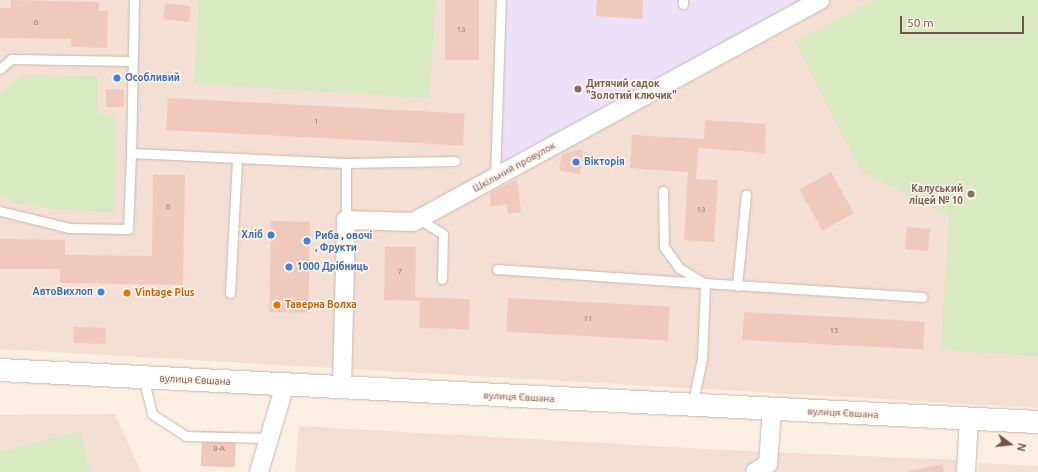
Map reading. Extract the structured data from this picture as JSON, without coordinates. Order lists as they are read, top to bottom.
{
  "streets": {
    "main road": ["вулиця Євшана"],
    "street": ["Шкільний провулок"]
  },
  "places": [
    "Особливий",
    "Дитячий садок \"Золотий ключик\"",
    "Вікторія",
    "Калуський ліцей № 10",
    "Хліб",
    "Риба , овочі , Фрукти",
    "1000 Дрібниць",
    "АвтоВихлоп",
    "Vintage Plus",
    "Таверна Волха"
  ],
  "house_numbers": [
    "6",
    "13",
    "1",
    "6",
    "13",
    "7",
    "11",
    "15",
    "8-А"
  ],
  "scale_bar": "50 m",
  "north": "right"
}
